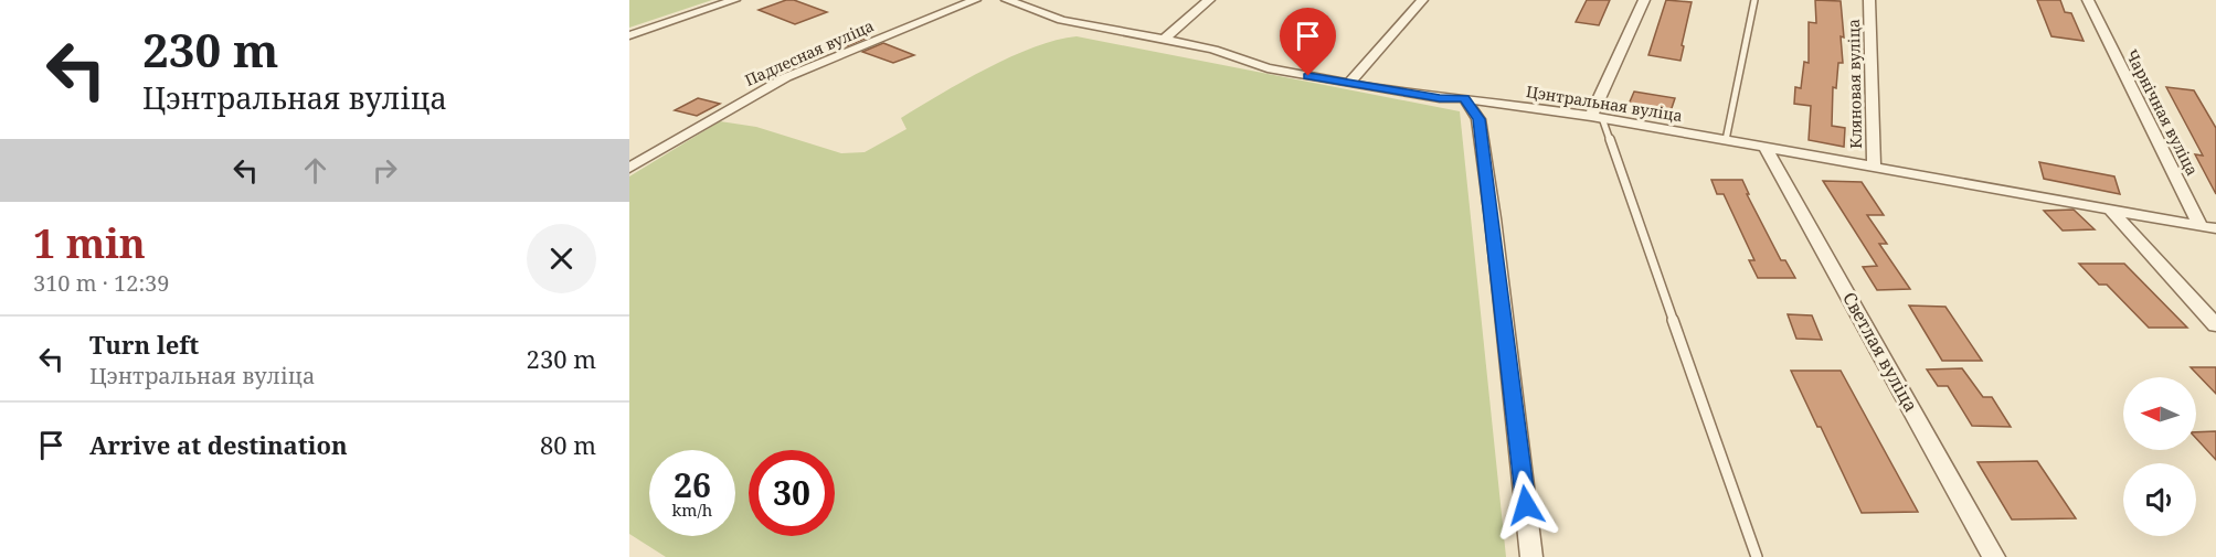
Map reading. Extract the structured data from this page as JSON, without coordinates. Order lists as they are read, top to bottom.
{
  "streets": {
    "street": [
      "Падлесная вуліца",
      "Кляновая вуліца",
      "Цэнтральная вуліца",
      "Чарнічная вуліца",
      "Светлая вуліца"
    ]
  },
  "crossings": [
    ["Кляновая вуліца", "Цэнтральная вуліца"],
    ["Цэнтральная вуліца", "Чарнічная вуліца"],
    ["Цэнтральная вуліца", "Светлая вуліца"]
  ],
  "north": "left",
  "page": {
    "turn": ["230 m", "Цэнтральная вуліца"],
    "heading": ["1 min", "310 m · 12:39"],
    "list": [
      {
        "name": "Turn left",
        "note": "Цэнтральная вуліца",
        "value": "230 m"
      },
      {
        "name": "Arrive at destination",
        "value": "80 m"
      }
    ],
    "speed": "26 km/h",
    "limit": "30"
  }
}
